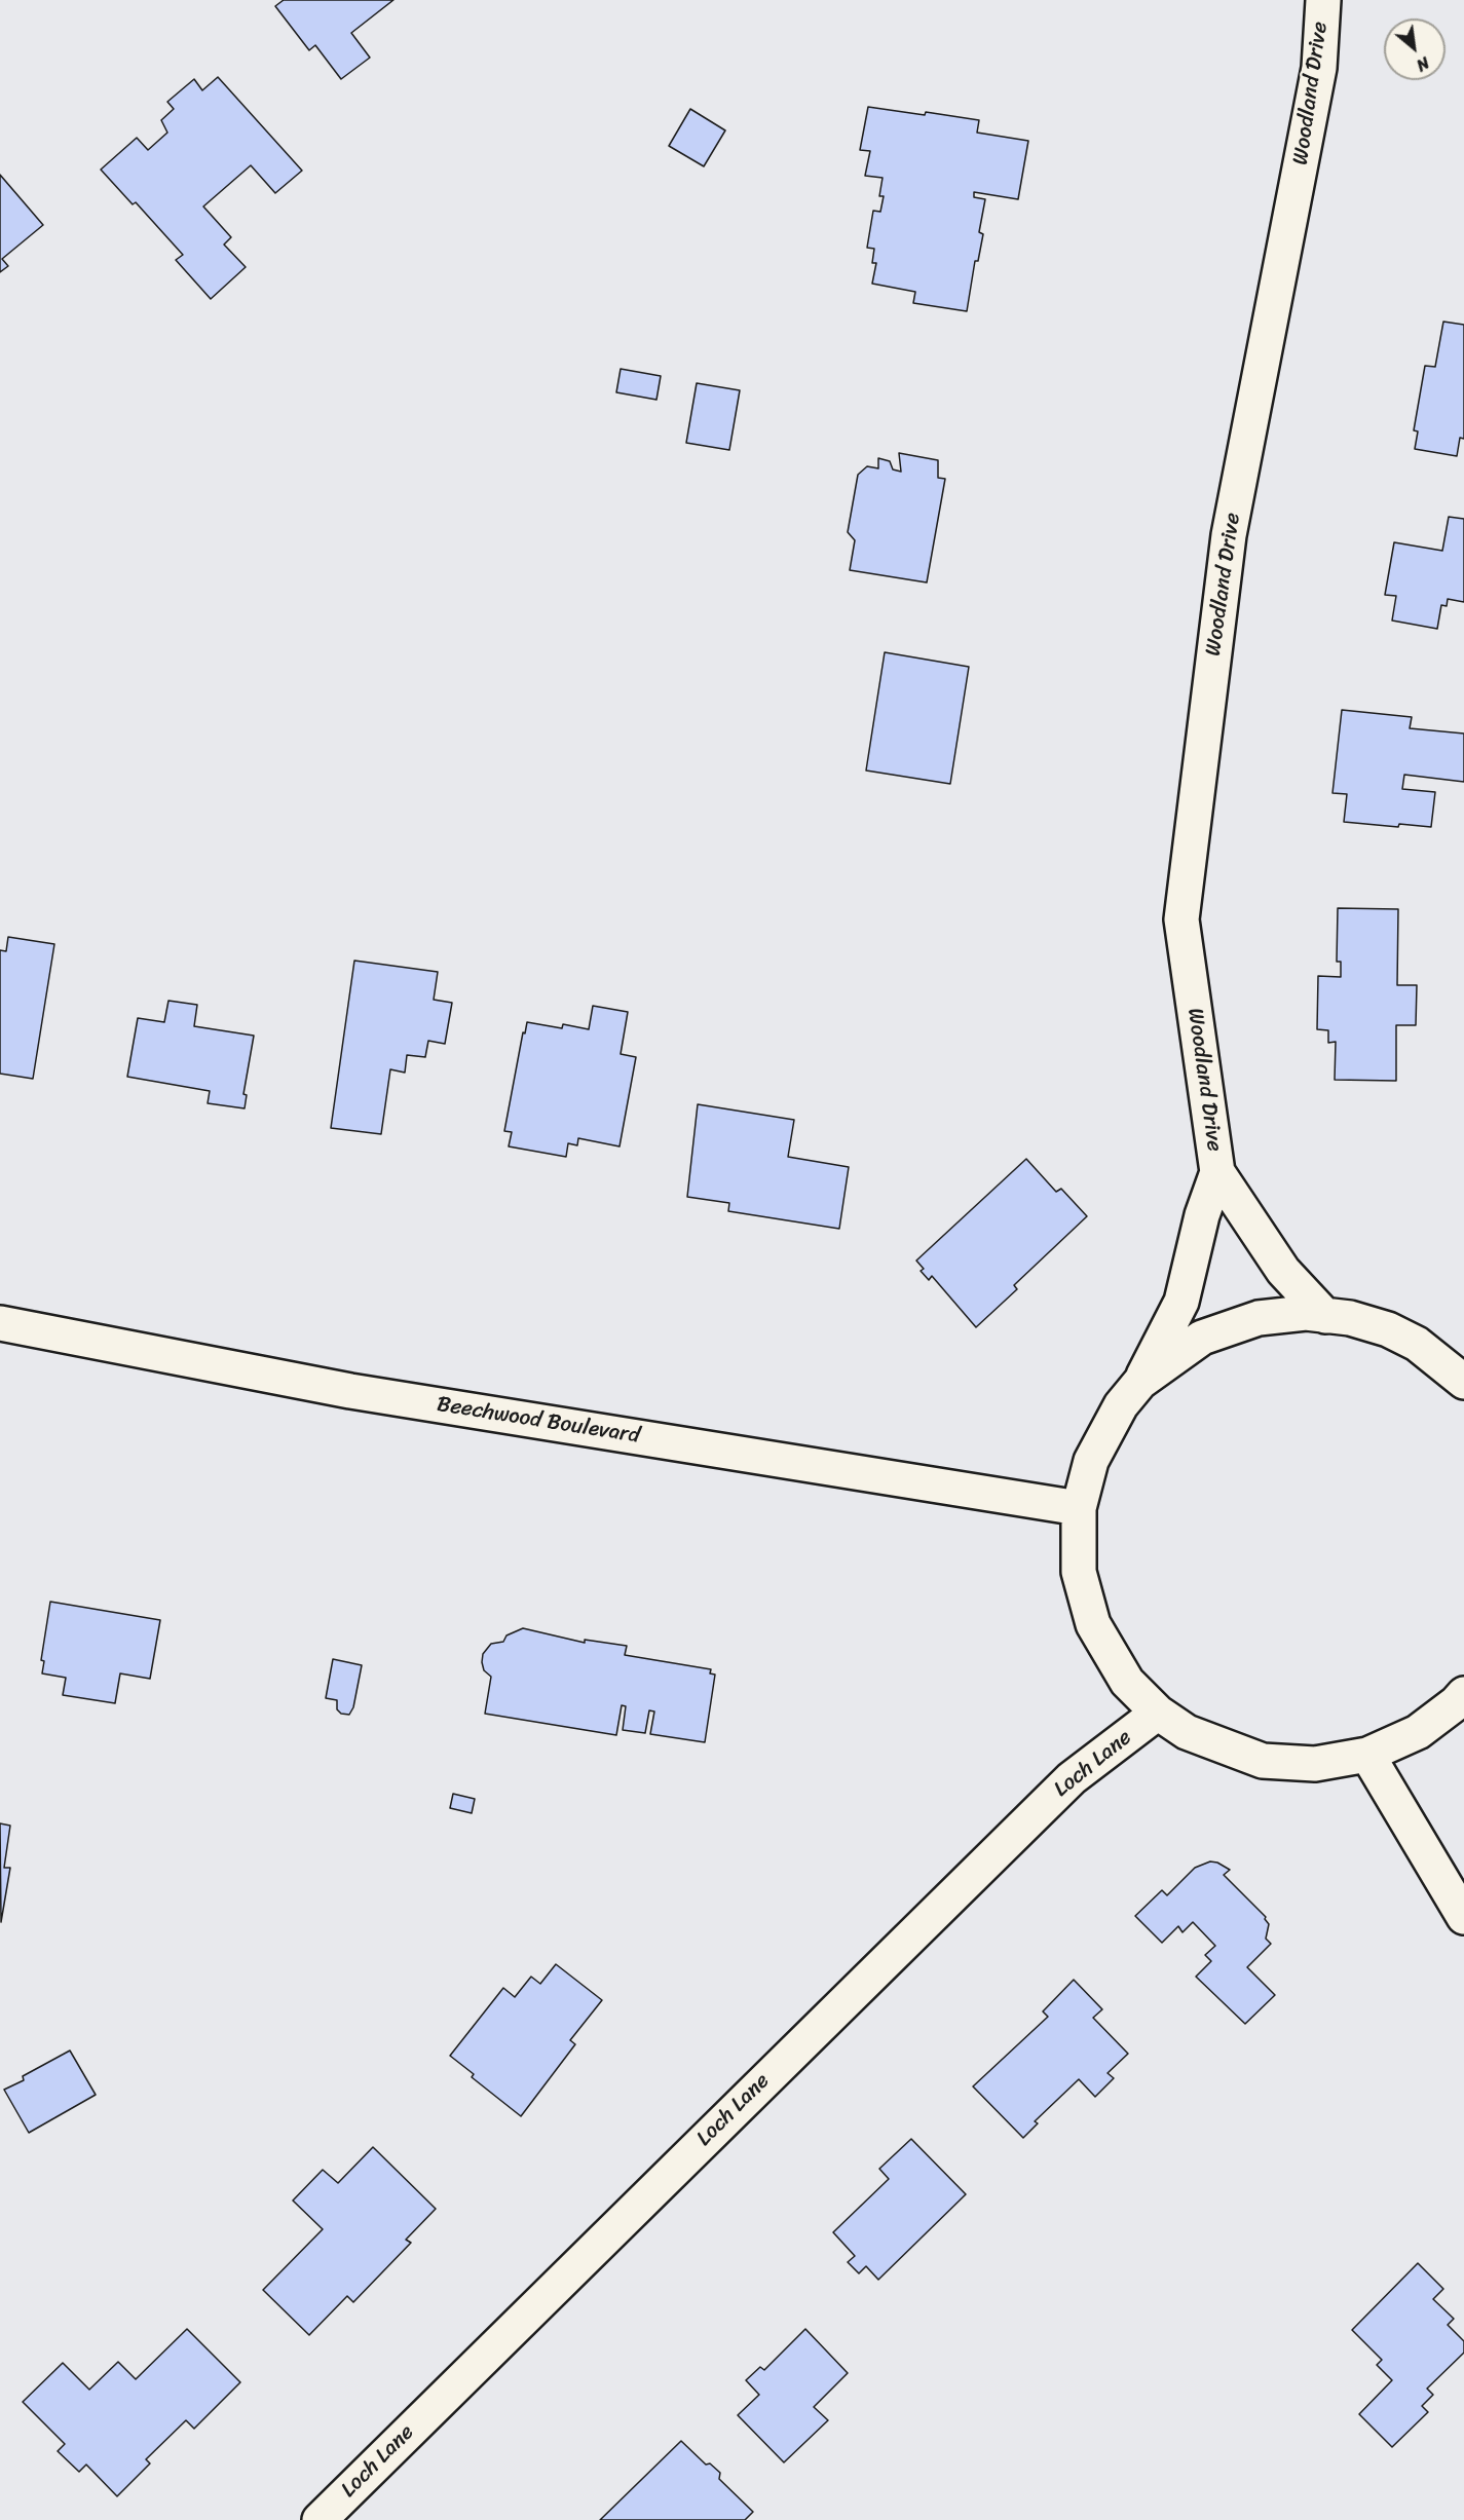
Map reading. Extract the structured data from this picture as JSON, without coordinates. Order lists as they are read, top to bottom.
{
  "streets": {
    "street": ["Woodland Drive", "Beechwood Boulevard", "Loch Lane"]
  },
  "north": "bottom right"
}
